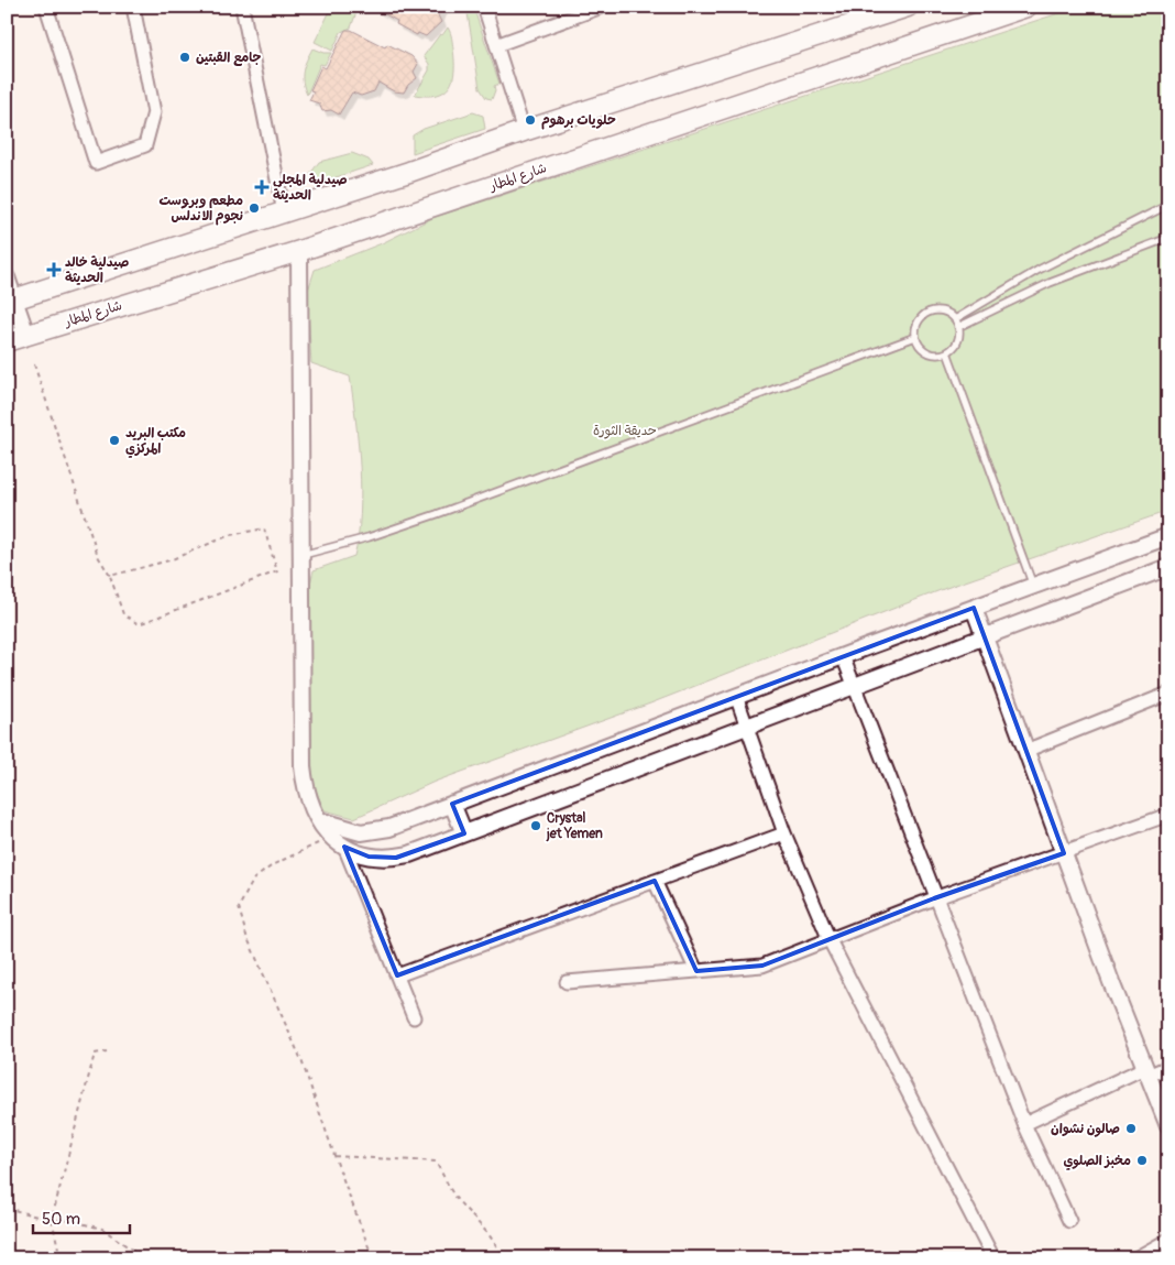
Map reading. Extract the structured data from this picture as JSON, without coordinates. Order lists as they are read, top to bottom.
{
  "streets": {
    "main road": ["شارع المطار"]
  },
  "parks": ["حديقة الثورة"],
  "places": {
    "other": [
      "جامع القبتين",
      "حلويات برهوم",
      "مطعم وبروست نجوم الاندلس",
      "مكتب البريد المركزي",
      "Crystal jet Yemen",
      "صالون نشوان",
      "مخبز الصلوي"
    ],
    "health": ["صيدلية المجلي الحديثة", "صيدلية خالد الحديثة"]
  },
  "scale_bar": "50 m"
}
